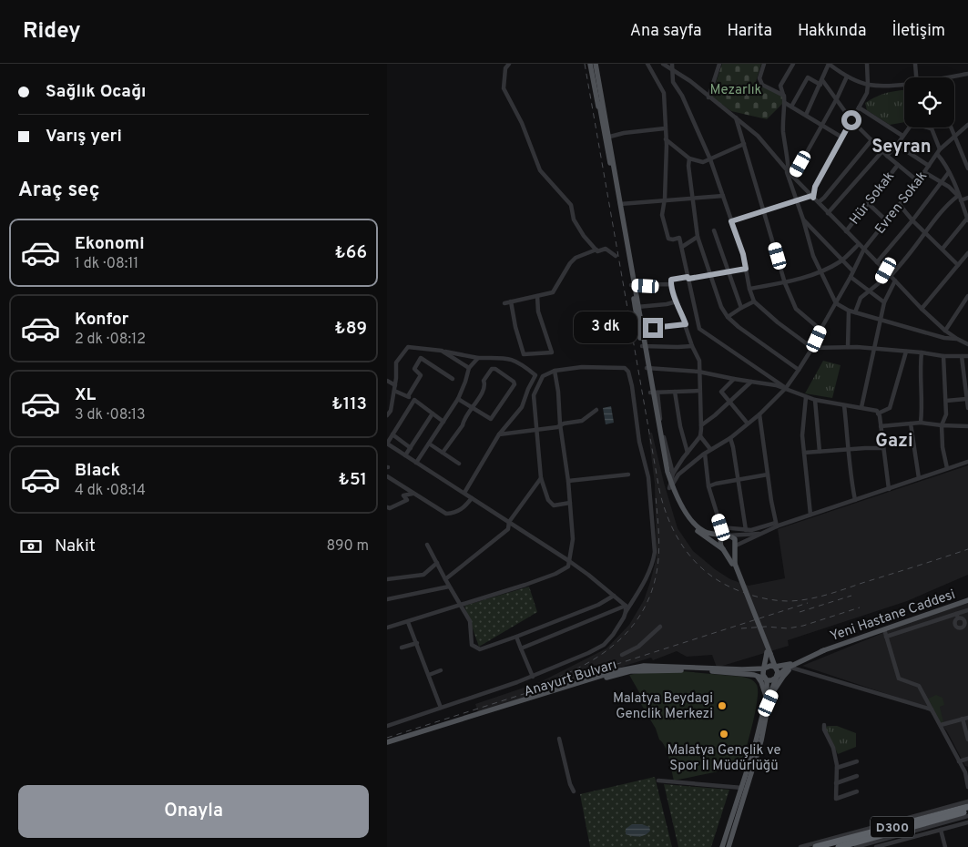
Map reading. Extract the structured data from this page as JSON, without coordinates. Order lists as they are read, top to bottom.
{
  "streets": {
    "highway": ["D300"],
    "main road": ["Yeni Hastane Caddesi", "Anayurt Bulvarı"],
    "street": ["Hür Sokak", "Evren Sokak"]
  },
  "crossings": [
    ["Yeni Hastane Caddesi", "Anayurt Bulvarı"]
  ],
  "districts": ["Seyran", "Gazi"],
  "parks": ["Mezarlık"],
  "places": ["Malatya Beydagi Genclik Merkezi", "Malatya Gençlik ve Spor İl Müdürlüğü"],
  "page": {
    "header": "Ridey",
    "nav": [
      "Ana sayfa",
      "Harita",
      "Hakkında",
      "İletişim"
    ],
    "banner": ["Sağlık Ocağı", "Varış yeri"],
    "heading": "Araç seç",
    "list": [
      {
        "name": "Ekonomi",
        "note": "1 dk · 08:11",
        "value": "₺66"
      },
      {
        "name": "Konfor",
        "note": "2 dk · 08:12",
        "value": "₺89"
      },
      {
        "name": "XL",
        "note": "3 dk · 08:13",
        "value": "₺113"
      },
      {
        "name": "Black",
        "note": "4 dk · 08:14",
        "value": "₺51"
      }
    ],
    "bubble": "3 dk",
    "pay": ["Nakit", "890 m"],
    "buttons": "Onayla"
  }
}
